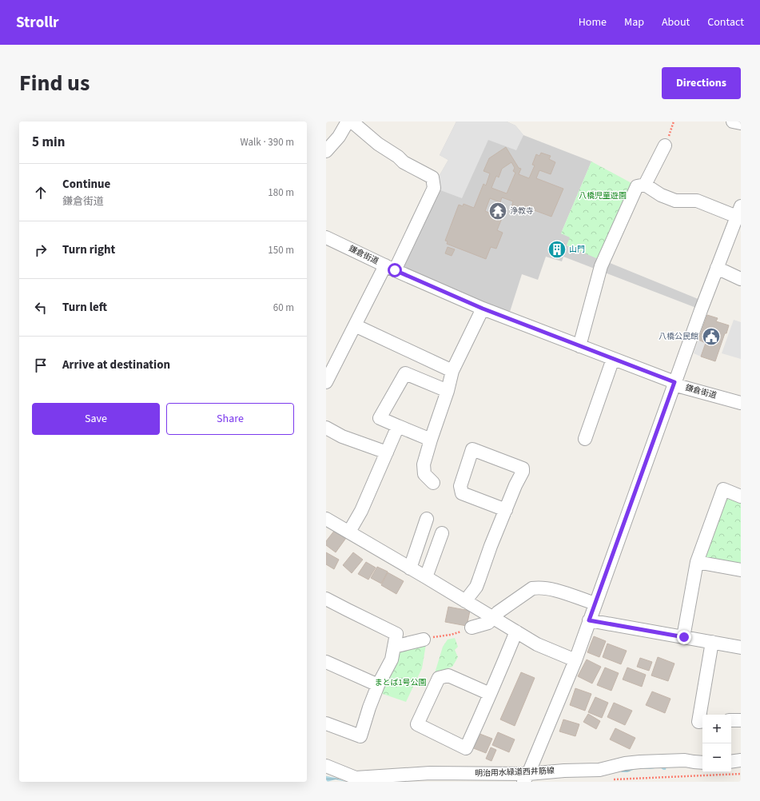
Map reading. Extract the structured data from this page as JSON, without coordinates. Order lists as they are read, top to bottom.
{
  "streets": {
    "street": ["鎌倉街道", "明治用水緑道西井筋線"]
  },
  "parks": ["八橋児童遊園", "まとば1号公園"],
  "places": {
    "temple": ["浄教寺"],
    "building": ["山門"],
    "public building": ["八橋公民館"]
  },
  "page": {
    "header": "Strollr",
    "nav": [
      "Home",
      "Map",
      "About",
      "Contact"
    ],
    "title": "Find us",
    "buttons": [
      "Directions",
      ["Save", "Share"]
    ],
    "heading": ["5 min", "Walk · 390 m"],
    "list": [
      ["Continue", "鎌倉街道", "180 m"],
      ["Turn right", "150 m"],
      ["Turn left", "60 m"],
      "Arrive at destination"
    ],
    "map_buttons": ["+", "−"]
  }
}
